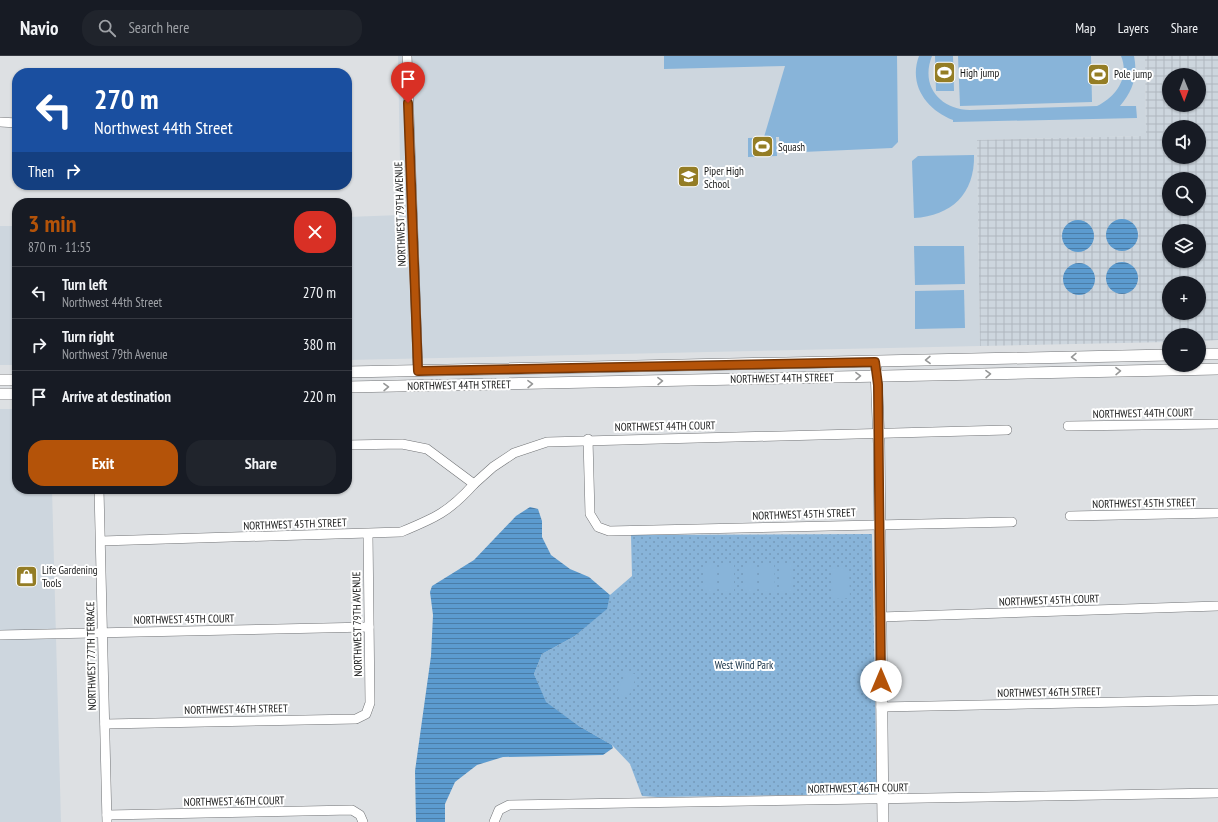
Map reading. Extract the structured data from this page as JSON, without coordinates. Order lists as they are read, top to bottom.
{
  "streets": {
    "street": [
      "NORTHWEST 79TH AVENUE",
      "NORTHWEST 44TH STREET",
      "NORTHWEST 44TH COURT",
      "NORTHWEST 45TH STREET",
      "NORTHWEST 45TH COURT",
      "NORTHWEST 77TH TERRACE",
      "NORTHWEST 46TH STREET",
      "NORTHWEST 46TH COURT"
    ]
  },
  "crossings": [
    ["NORTHWEST 79TH AVENUE", "NORTHWEST 44TH STREET"],
    ["NORTHWEST 79TH AVENUE", "NORTHWEST 45TH STREET"],
    ["NORTHWEST 79TH AVENUE", "NORTHWEST 45TH COURT"],
    ["NORTHWEST 79TH AVENUE", "NORTHWEST 46TH STREET"],
    ["NORTHWEST 44TH COURT", "NORTHWEST 45TH STREET"],
    ["NORTHWEST 45TH STREET", "NORTHWEST 77TH TERRACE"],
    ["NORTHWEST 45TH COURT", "NORTHWEST 77TH TERRACE"],
    ["NORTHWEST 77TH TERRACE", "NORTHWEST 46TH STREET"],
    ["NORTHWEST 77TH TERRACE", "NORTHWEST 46TH COURT"]
  ],
  "parks": ["West Wind Park"],
  "places": {
    "sports": ["High jump", "Pole jump", "Squash"],
    "school or university": ["Piper High School"],
    "shop": ["Life Gardening Tools"]
  },
  "north": "bottom",
  "page": {
    "header": "Navio",
    "search": "Search here",
    "nav": ["Map", "Layers", "Share"],
    "map_buttons": ["+", "−"],
    "turn": ["270 m", "Northwest 44th Street"],
    "then": "Then",
    "heading": ["3 min", "870 m · 11:55"],
    "list": [
      {
        "name": "Turn left",
        "note": "Northwest 44th Street",
        "value": "270 m"
      },
      {
        "name": "Turn right",
        "note": "Northwest 79th Avenue",
        "value": "380 m"
      },
      {
        "name": "Arrive at destination",
        "value": "220 m"
      }
    ],
    "buttons": ["Exit", "Share"]
  }
}
